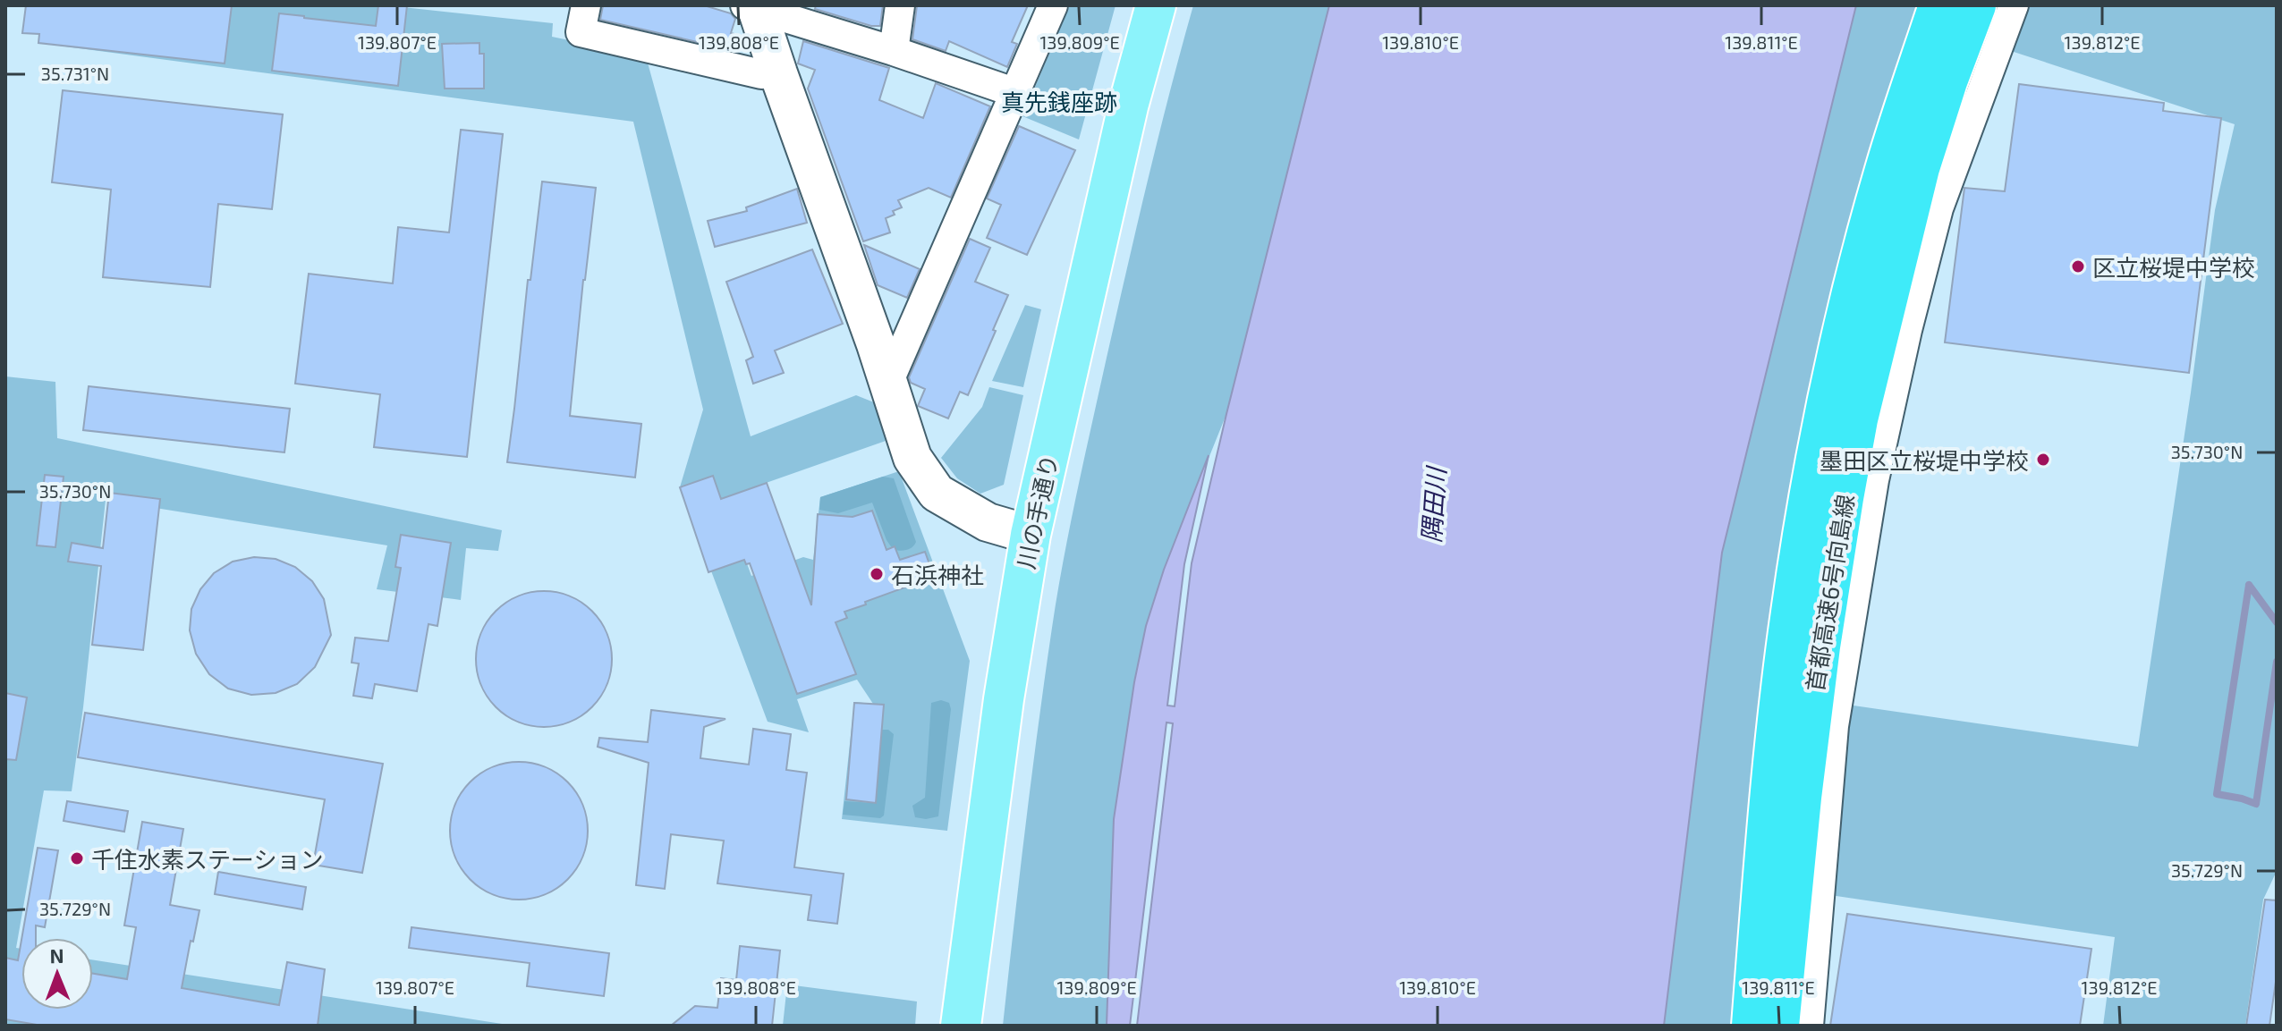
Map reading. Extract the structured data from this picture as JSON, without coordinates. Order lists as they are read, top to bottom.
{
  "streets": {
    "highway": ["首都高速6号向島線"],
    "main road": ["川の手通り"]
  },
  "water": ["隅田川"],
  "parks": ["真先銭座跡"],
  "places": [
    "区立桜堤中学校",
    "墨田区立桜堤中学校",
    "石浜神社",
    "千住水素ステーション"
  ],
  "north": "top",
  "coordinates": [
    "139.807°E",
    "139.808°E",
    "139.809°E",
    "139.810°E",
    "139.811°E",
    "139.812°E",
    "35.731°N",
    "35.730°N",
    "35.729°N"
  ]
}
